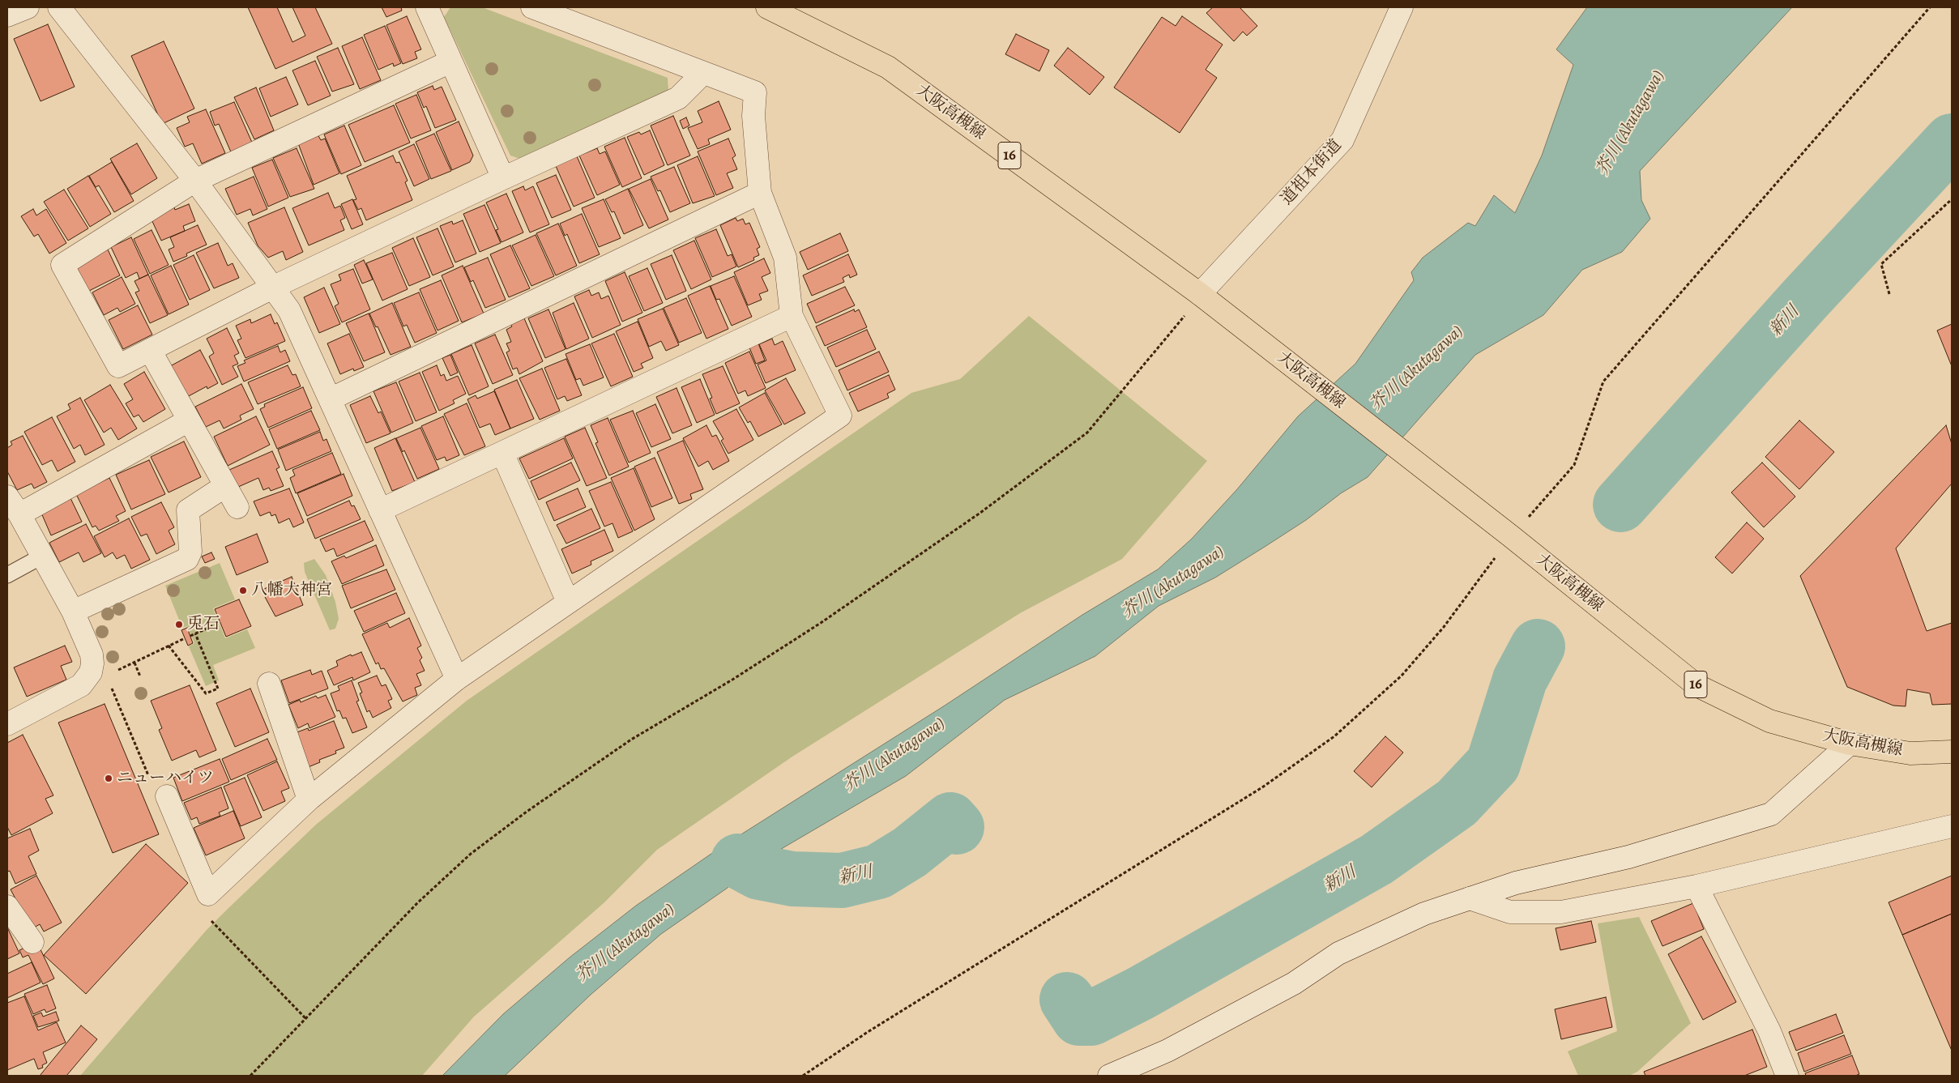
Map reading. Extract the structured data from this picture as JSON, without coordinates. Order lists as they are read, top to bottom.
{
  "streets": {
    "main road": ["大阪高槻線", "16"],
    "street": ["道祖本街道"]
  },
  "crossings": [
    ["大阪高槻線", "道祖本街道"]
  ],
  "water": ["芥川 (Akutagawa)", "新川"],
  "places": ["八幡大神宮", "兎石", "ニューハイツ"]
}
